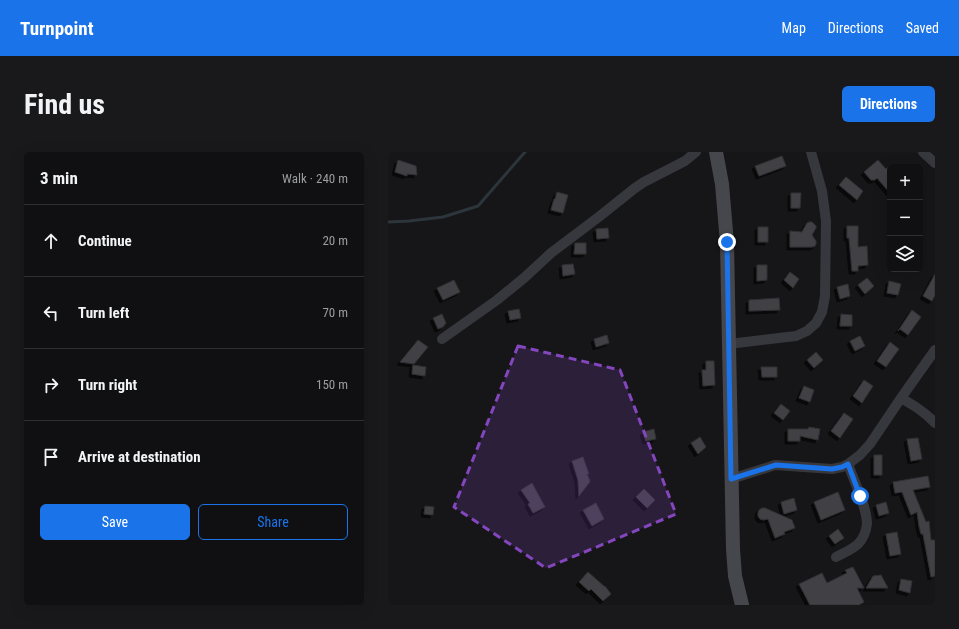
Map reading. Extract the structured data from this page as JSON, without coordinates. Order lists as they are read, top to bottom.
{
  "page": {
    "header": "Turnpoint",
    "nav": ["Map", "Directions", "Saved"],
    "buttons": [
      "Directions",
      ["Save", "Share"]
    ],
    "title": "Find us",
    "heading": ["3 min", "Walk · 240 m"],
    "map_buttons": ["+", "−"],
    "list": [
      ["Continue", "20 m"],
      ["Turn left", "70 m"],
      ["Turn right", "150 m"],
      "Arrive at destination"
    ]
  }
}
